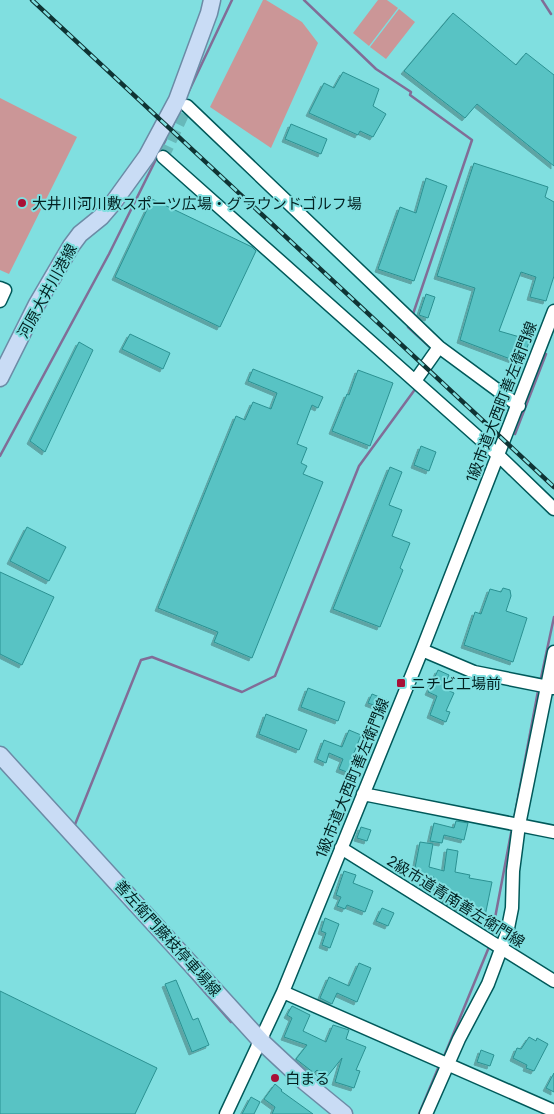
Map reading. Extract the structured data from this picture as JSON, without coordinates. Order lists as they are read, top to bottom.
{
  "streets": {
    "main road": ["河原大井川港線", "善左衛門藤枝停車場線"],
    "street": ["1級市道大西町善左衛門線", "2級市道青南善左衛門線"]
  },
  "crossings": [
    ["1級市道大西町善左衛門線", "2級市道青南善左衛門線"],
    ["1級市道大西町善左衛門線", "善左衛門藤枝停車場線"]
  ],
  "places": {
    "other": ["大井川河川敷スポーツ広場・グラウンドゴルフ場", "白まる"],
    "transit": ["ニチビ工場前"]
  }
}
